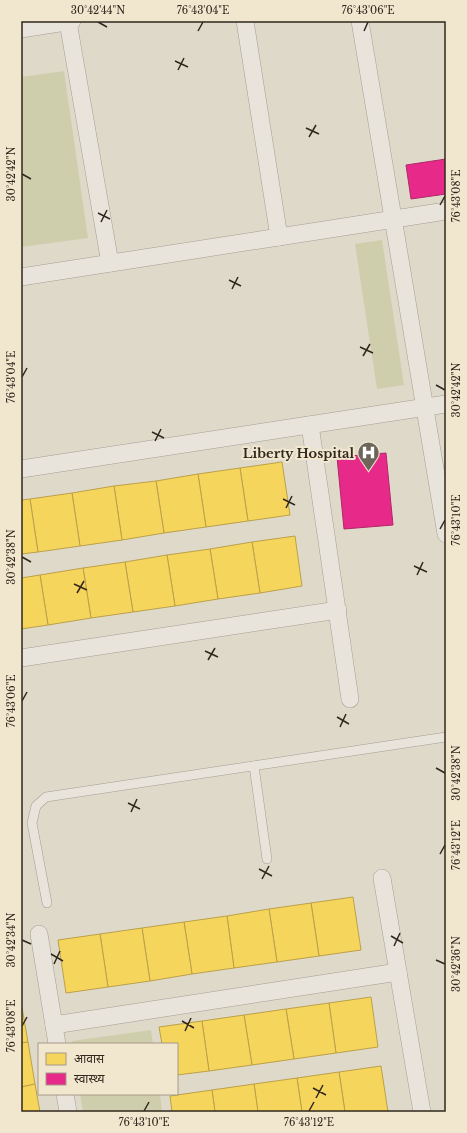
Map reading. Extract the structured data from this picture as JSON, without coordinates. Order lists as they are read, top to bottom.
{
  "places": {
    "hospital": ["Liberty Hospital"]
  },
  "legend": ["आवास", "स्वास्थ्य"],
  "coordinates": [
    "30°42'44\"N",
    "76°43'04\"E",
    "76°43'06\"E",
    "30°42'42\"N",
    "76°43'08\"E",
    "76°43'10\"E",
    "30°42'38\"N",
    "76°43'12\"E",
    "30°42'34\"N",
    "30°42'36\"N"
  ]
}
